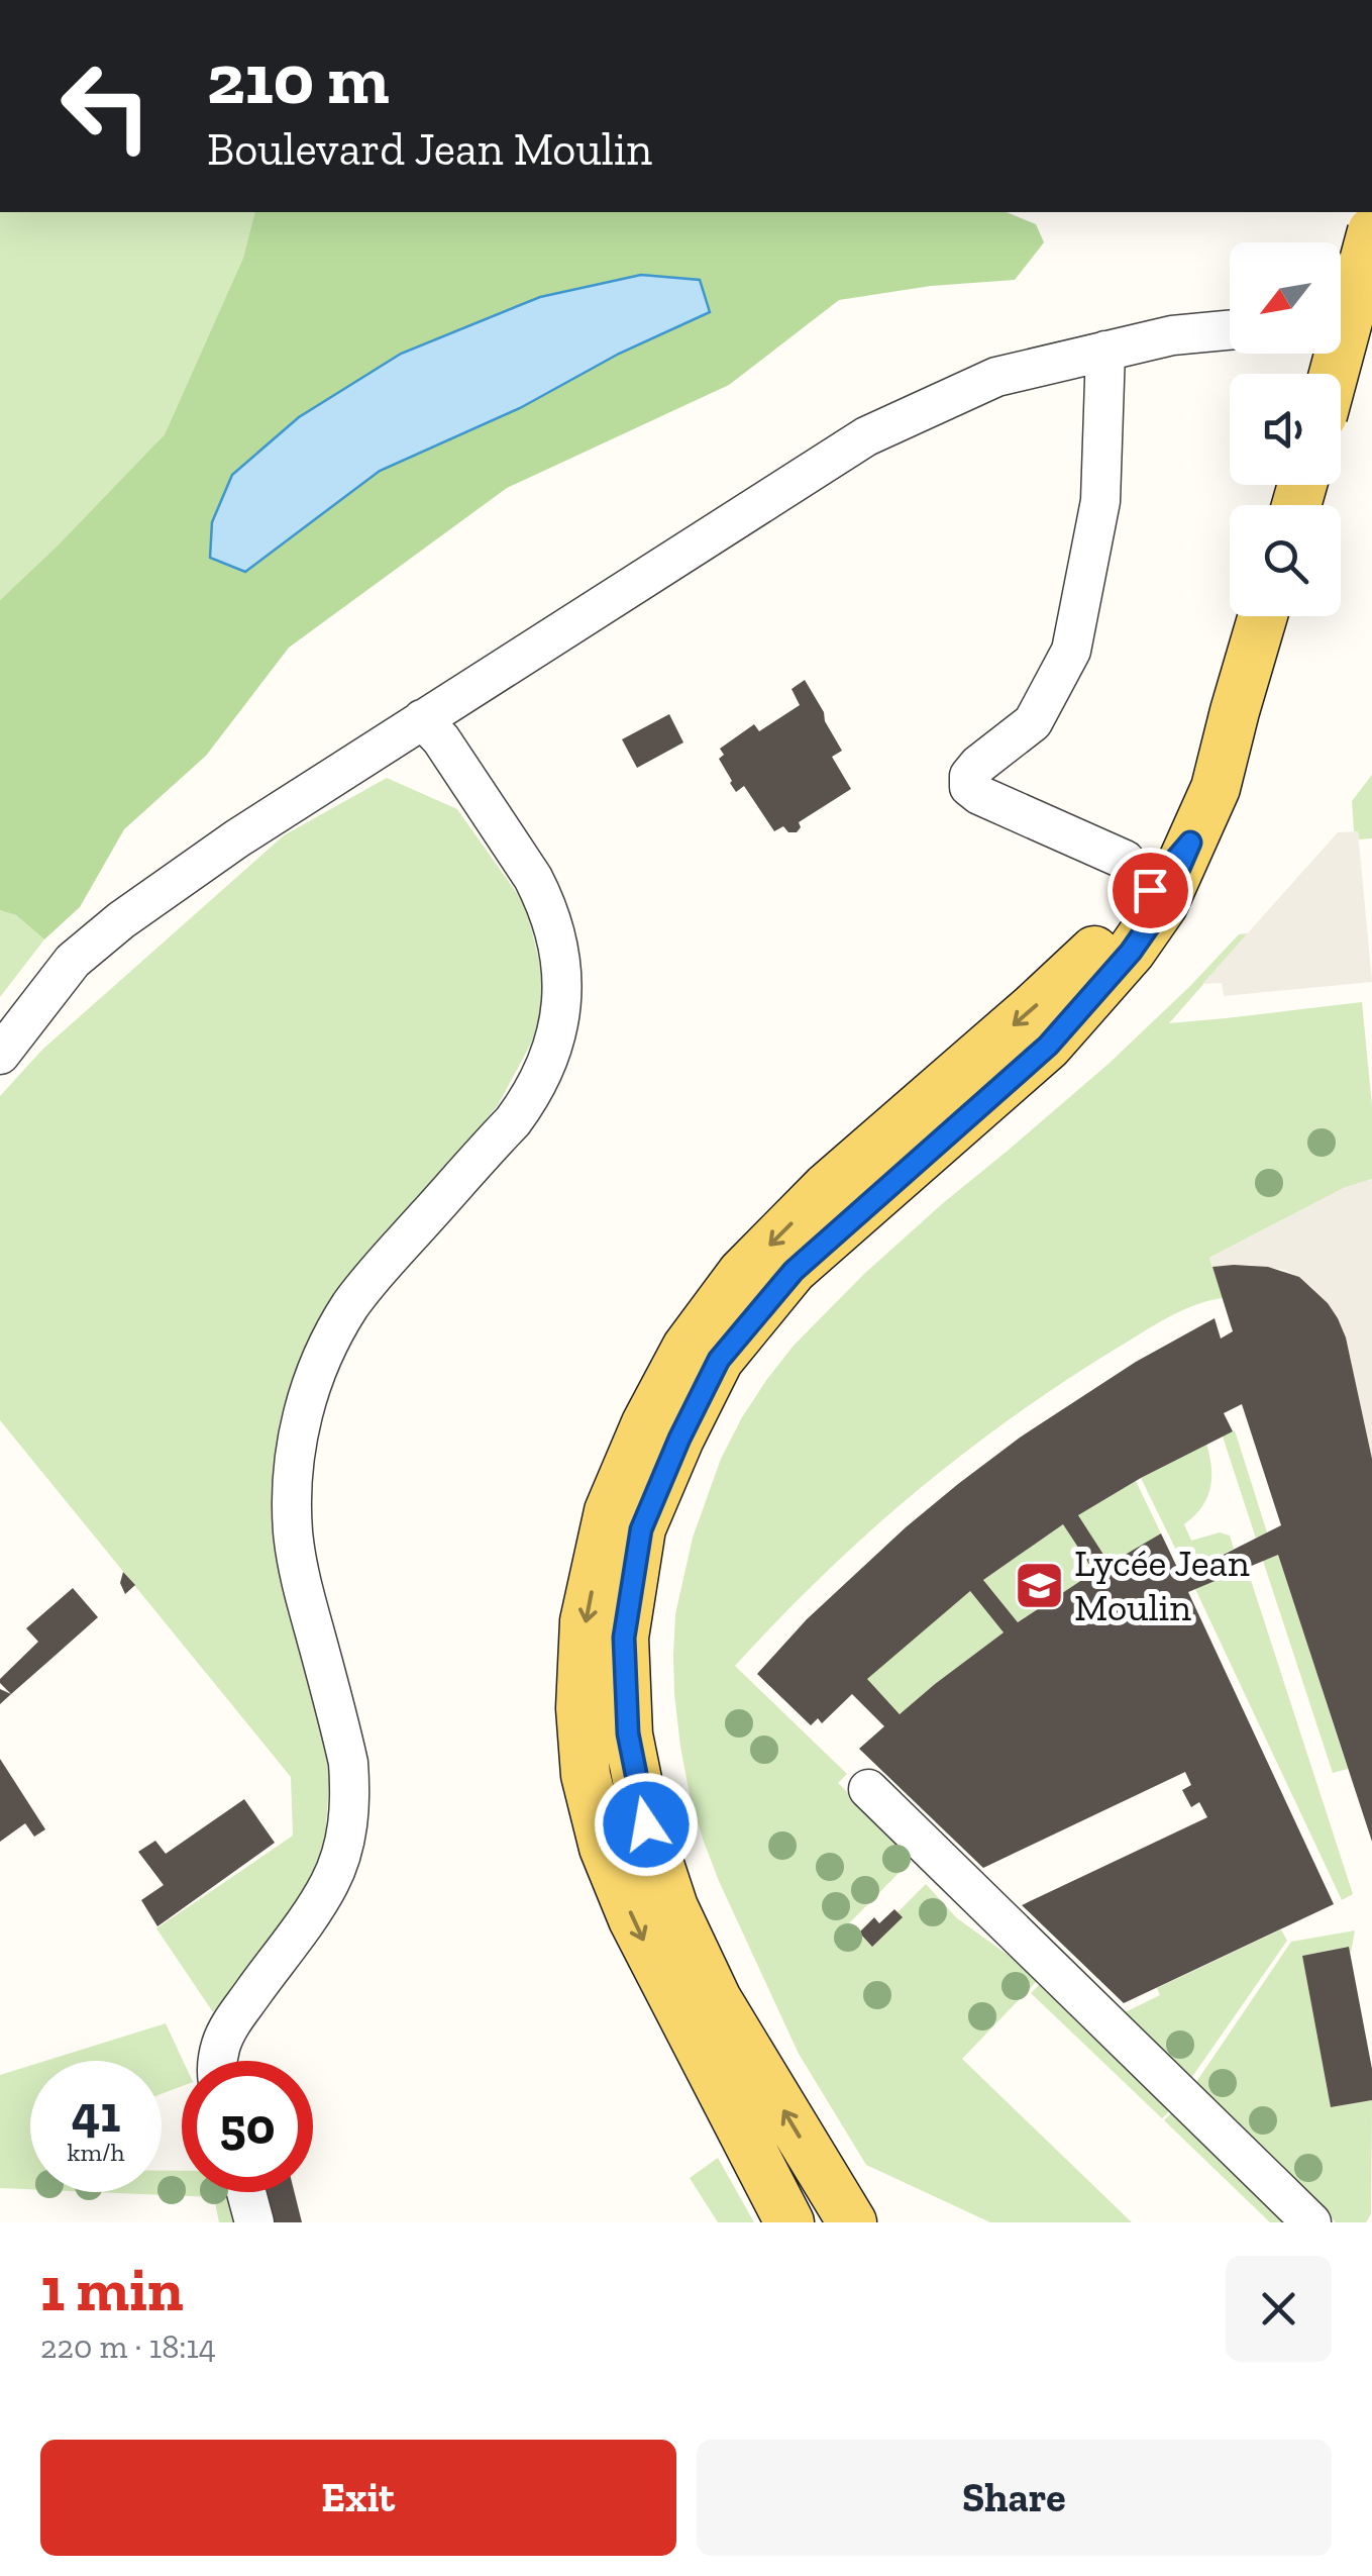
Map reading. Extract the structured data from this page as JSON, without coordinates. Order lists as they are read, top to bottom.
{
  "places": {
    "school or university": ["Lycée Jean Moulin"]
  },
  "north": "bottom left",
  "page": {
    "turn": ["210 m", "Boulevard Jean Moulin"],
    "speed": "41 km/h",
    "limit": "50",
    "heading": ["1 min", "220 m · 18:14"],
    "buttons": ["Exit", "Share"]
  }
}
